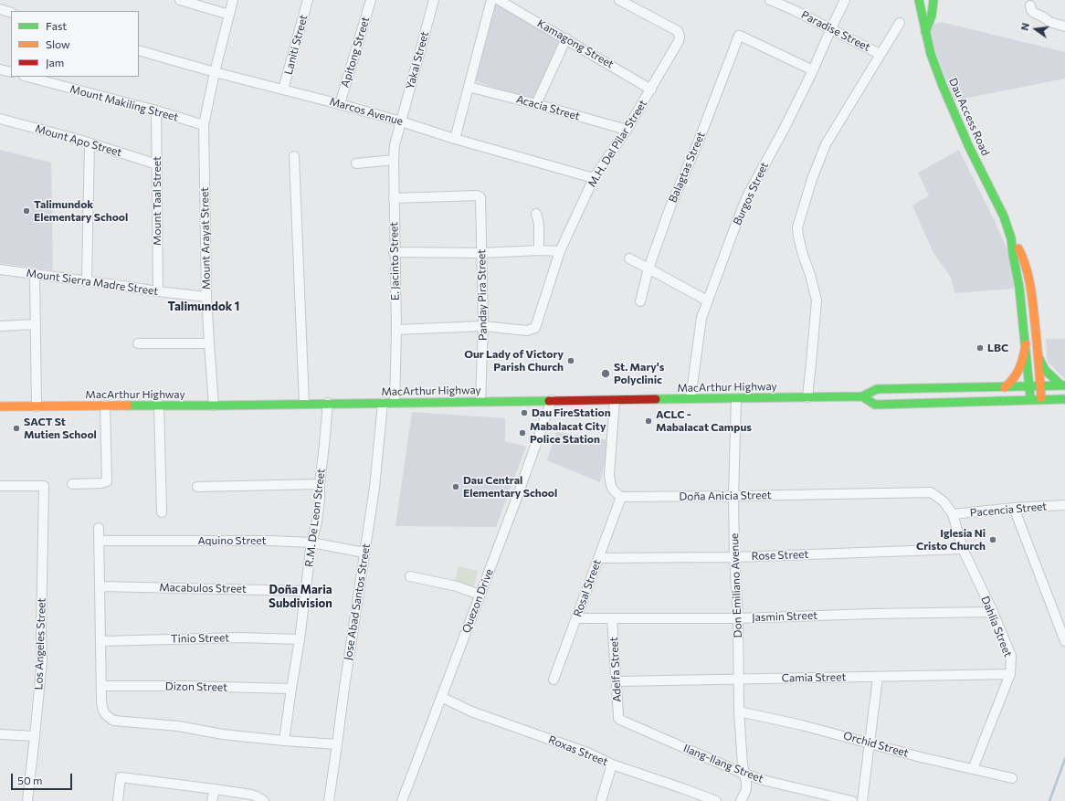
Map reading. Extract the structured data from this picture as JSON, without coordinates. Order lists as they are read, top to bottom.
{
  "streets": {
    "main road": ["Dau Access Road", "MacArthur Highway"],
    "street": [
      "Paradise Street",
      "Kamagong Street",
      "Laniti Street",
      "Apitong Street",
      "Yakal Street",
      "Mount Makiling Street",
      "Acacia Street",
      "Marcos Avenue",
      "Mount Apo Street",
      "M.H. Del Pilar Street",
      "Balagtas Street",
      "Burgos Street",
      "Mount Taal Street",
      "Mount Arayat Street",
      "E. Jacinto Street",
      "Mount Sierra Madre Street",
      "Panday Pira Street",
      "Doña Anicia Street",
      "Pacencia Street",
      "R.M. De Leon Street",
      "Aquino Street",
      "Rose Street",
      "Don Emiliano Avenue",
      "Macabulos Street",
      "Rosal Street",
      "Quezon Drive",
      "Jose Abad Santos Street",
      "Jasmin Street",
      "Dahlia Street",
      "Tinio Street",
      "Los Angeles Street",
      "Adelfa Street",
      "Camia Street",
      "Dizon Street",
      "Orchid Street",
      "Roxas Street",
      "Ilang-Ilang Street"
    ]
  },
  "crossings": [
    ["Paradise Street", "Burgos Street"],
    ["Kamagong Street", "M.H. Del Pilar Street"],
    ["Laniti Street", "Marcos Avenue"],
    ["Apitong Street", "Marcos Avenue"],
    ["Yakal Street", "Marcos Avenue"],
    ["Yakal Street", "E. Jacinto Street"],
    ["Mount Makiling Street", "Mount Taal Street"],
    ["Mount Makiling Street", "Mount Arayat Street"],
    ["Acacia Street", "M.H. Del Pilar Street"],
    ["Marcos Avenue", "M.H. Del Pilar Street"],
    ["Marcos Avenue", "Mount Arayat Street"],
    ["Marcos Avenue", "E. Jacinto Street"],
    ["Dau Access Road", "MacArthur Highway"],
    ["Mount Apo Street", "Mount Taal Street"],
    ["M.H. Del Pilar Street", "Panday Pira Street"],
    ["Balagtas Street", "Burgos Street"],
    ["Burgos Street", "MacArthur Highway"],
    ["Mount Taal Street", "Mount Sierra Madre Street"],
    ["Mount Arayat Street", "Mount Sierra Madre Street"],
    ["Mount Arayat Street", "MacArthur Highway"],
    ["E. Jacinto Street", "Panday Pira Street"],
    ["E. Jacinto Street", "MacArthur Highway"],
    ["Panday Pira Street", "MacArthur Highway"],
    ["MacArthur Highway", "R.M. De Leon Street"],
    ["MacArthur Highway", "Don Emiliano Avenue"],
    ["MacArthur Highway", "Quezon Drive"],
    ["MacArthur Highway", "Jose Abad Santos Street"],
    ["Doña Anicia Street", "Don Emiliano Avenue"],
    ["Doña Anicia Street", "Rosal Street"],
    ["Doña Anicia Street", "Dahlia Street"],
    ["Pacencia Street", "Dahlia Street"],
    ["R.M. De Leon Street", "Aquino Street"],
    ["R.M. De Leon Street", "Macabulos Street"],
    ["R.M. De Leon Street", "Tinio Street"],
    ["R.M. De Leon Street", "Dizon Street"],
    ["Aquino Street", "Jose Abad Santos Street"],
    ["Rose Street", "Don Emiliano Avenue"],
    ["Rose Street", "Rosal Street"],
    ["Rose Street", "Dahlia Street"],
    ["Don Emiliano Avenue", "Jasmin Street"],
    ["Don Emiliano Avenue", "Camia Street"],
    ["Don Emiliano Avenue", "Orchid Street"],
    ["Don Emiliano Avenue", "Ilang-Ilang Street"],
    ["Rosal Street", "Jasmin Street"],
    ["Quezon Drive", "Roxas Street"],
    ["Jasmin Street", "Dahlia Street"],
    ["Jasmin Street", "Adelfa Street"],
    ["Dahlia Street", "Camia Street"],
    ["Dahlia Street", "Orchid Street"],
    ["Adelfa Street", "Camia Street"],
    ["Adelfa Street", "Ilang-Ilang Street"]
  ],
  "districts": ["Talimundok 1", "Doña Maria Subdivision"],
  "places": [
    "Talimundok Elementary School",
    "LBC",
    "Our Lady of Victory Parish Church",
    "St. Mary's Polyclinic",
    "Dau FireStation",
    "ACLC - Mabalacat Campus",
    "SACT St Mutien School",
    "Mabalacat City Police Station",
    "Dau Central Elementary School",
    "Iglesia Ni Cristo Church"
  ],
  "legend": ["Fast", "Slow", "Jam"],
  "scale_bar": "50 m",
  "north": "left"
}
